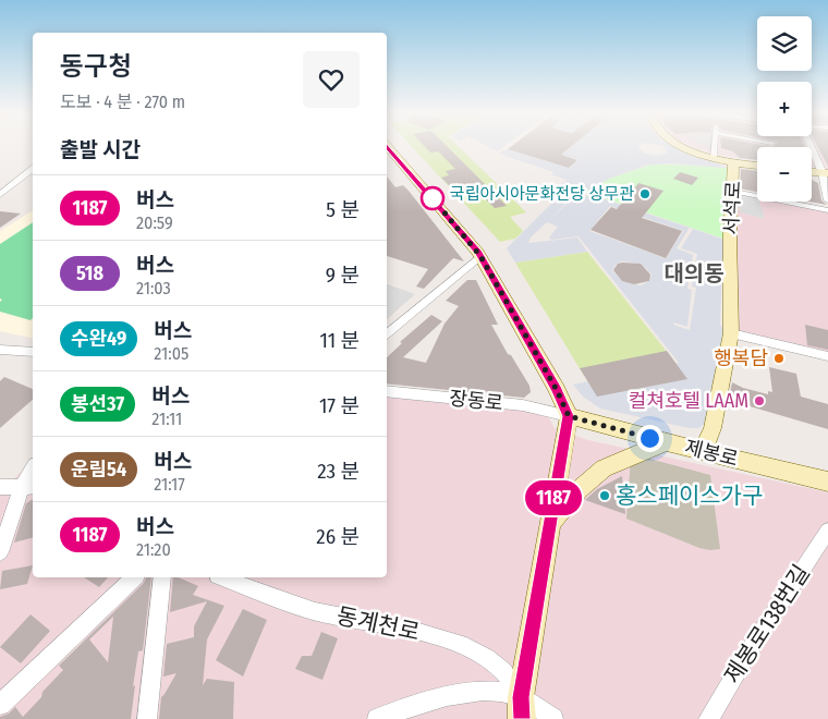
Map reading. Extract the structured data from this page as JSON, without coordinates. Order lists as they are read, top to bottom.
{
  "streets": {
    "street": [
      "서석로",
      "장동로",
      "제봉로",
      "동계천로",
      "제봉로138번길"
    ]
  },
  "crossings": [
    ["서석로", "제봉로"],
    ["장동로", "제봉로"]
  ],
  "districts": ["대의동"],
  "places": [
    "국립아시아문화전당 상무관",
    "행복담",
    "컬쳐호텔 LAAM",
    "홍스페이스가구"
  ],
  "lines": ["bus line 1187"],
  "page": {
    "on_map": "1187",
    "map_buttons": ["+", "−"],
    "heading": [
      ["동구청", "도보 · 4 분 · 270 m"],
      "출발 시간"
    ],
    "list": [
      {
        "mark": "1187",
        "name": "버스",
        "note": "20:59",
        "value": "5 분"
      },
      {
        "mark": "518",
        "name": "버스",
        "note": "21:03",
        "value": "9 분"
      },
      {
        "mark": "수완49",
        "name": "버스",
        "note": "21:05",
        "value": "11 분"
      },
      {
        "mark": "봉선37",
        "name": "버스",
        "note": "21:11",
        "value": "17 분"
      },
      {
        "mark": "운림54",
        "name": "버스",
        "note": "21:17",
        "value": "23 분"
      },
      {
        "mark": "1187",
        "name": "버스",
        "note": "21:20",
        "value": "26 분"
      }
    ]
  }
}
